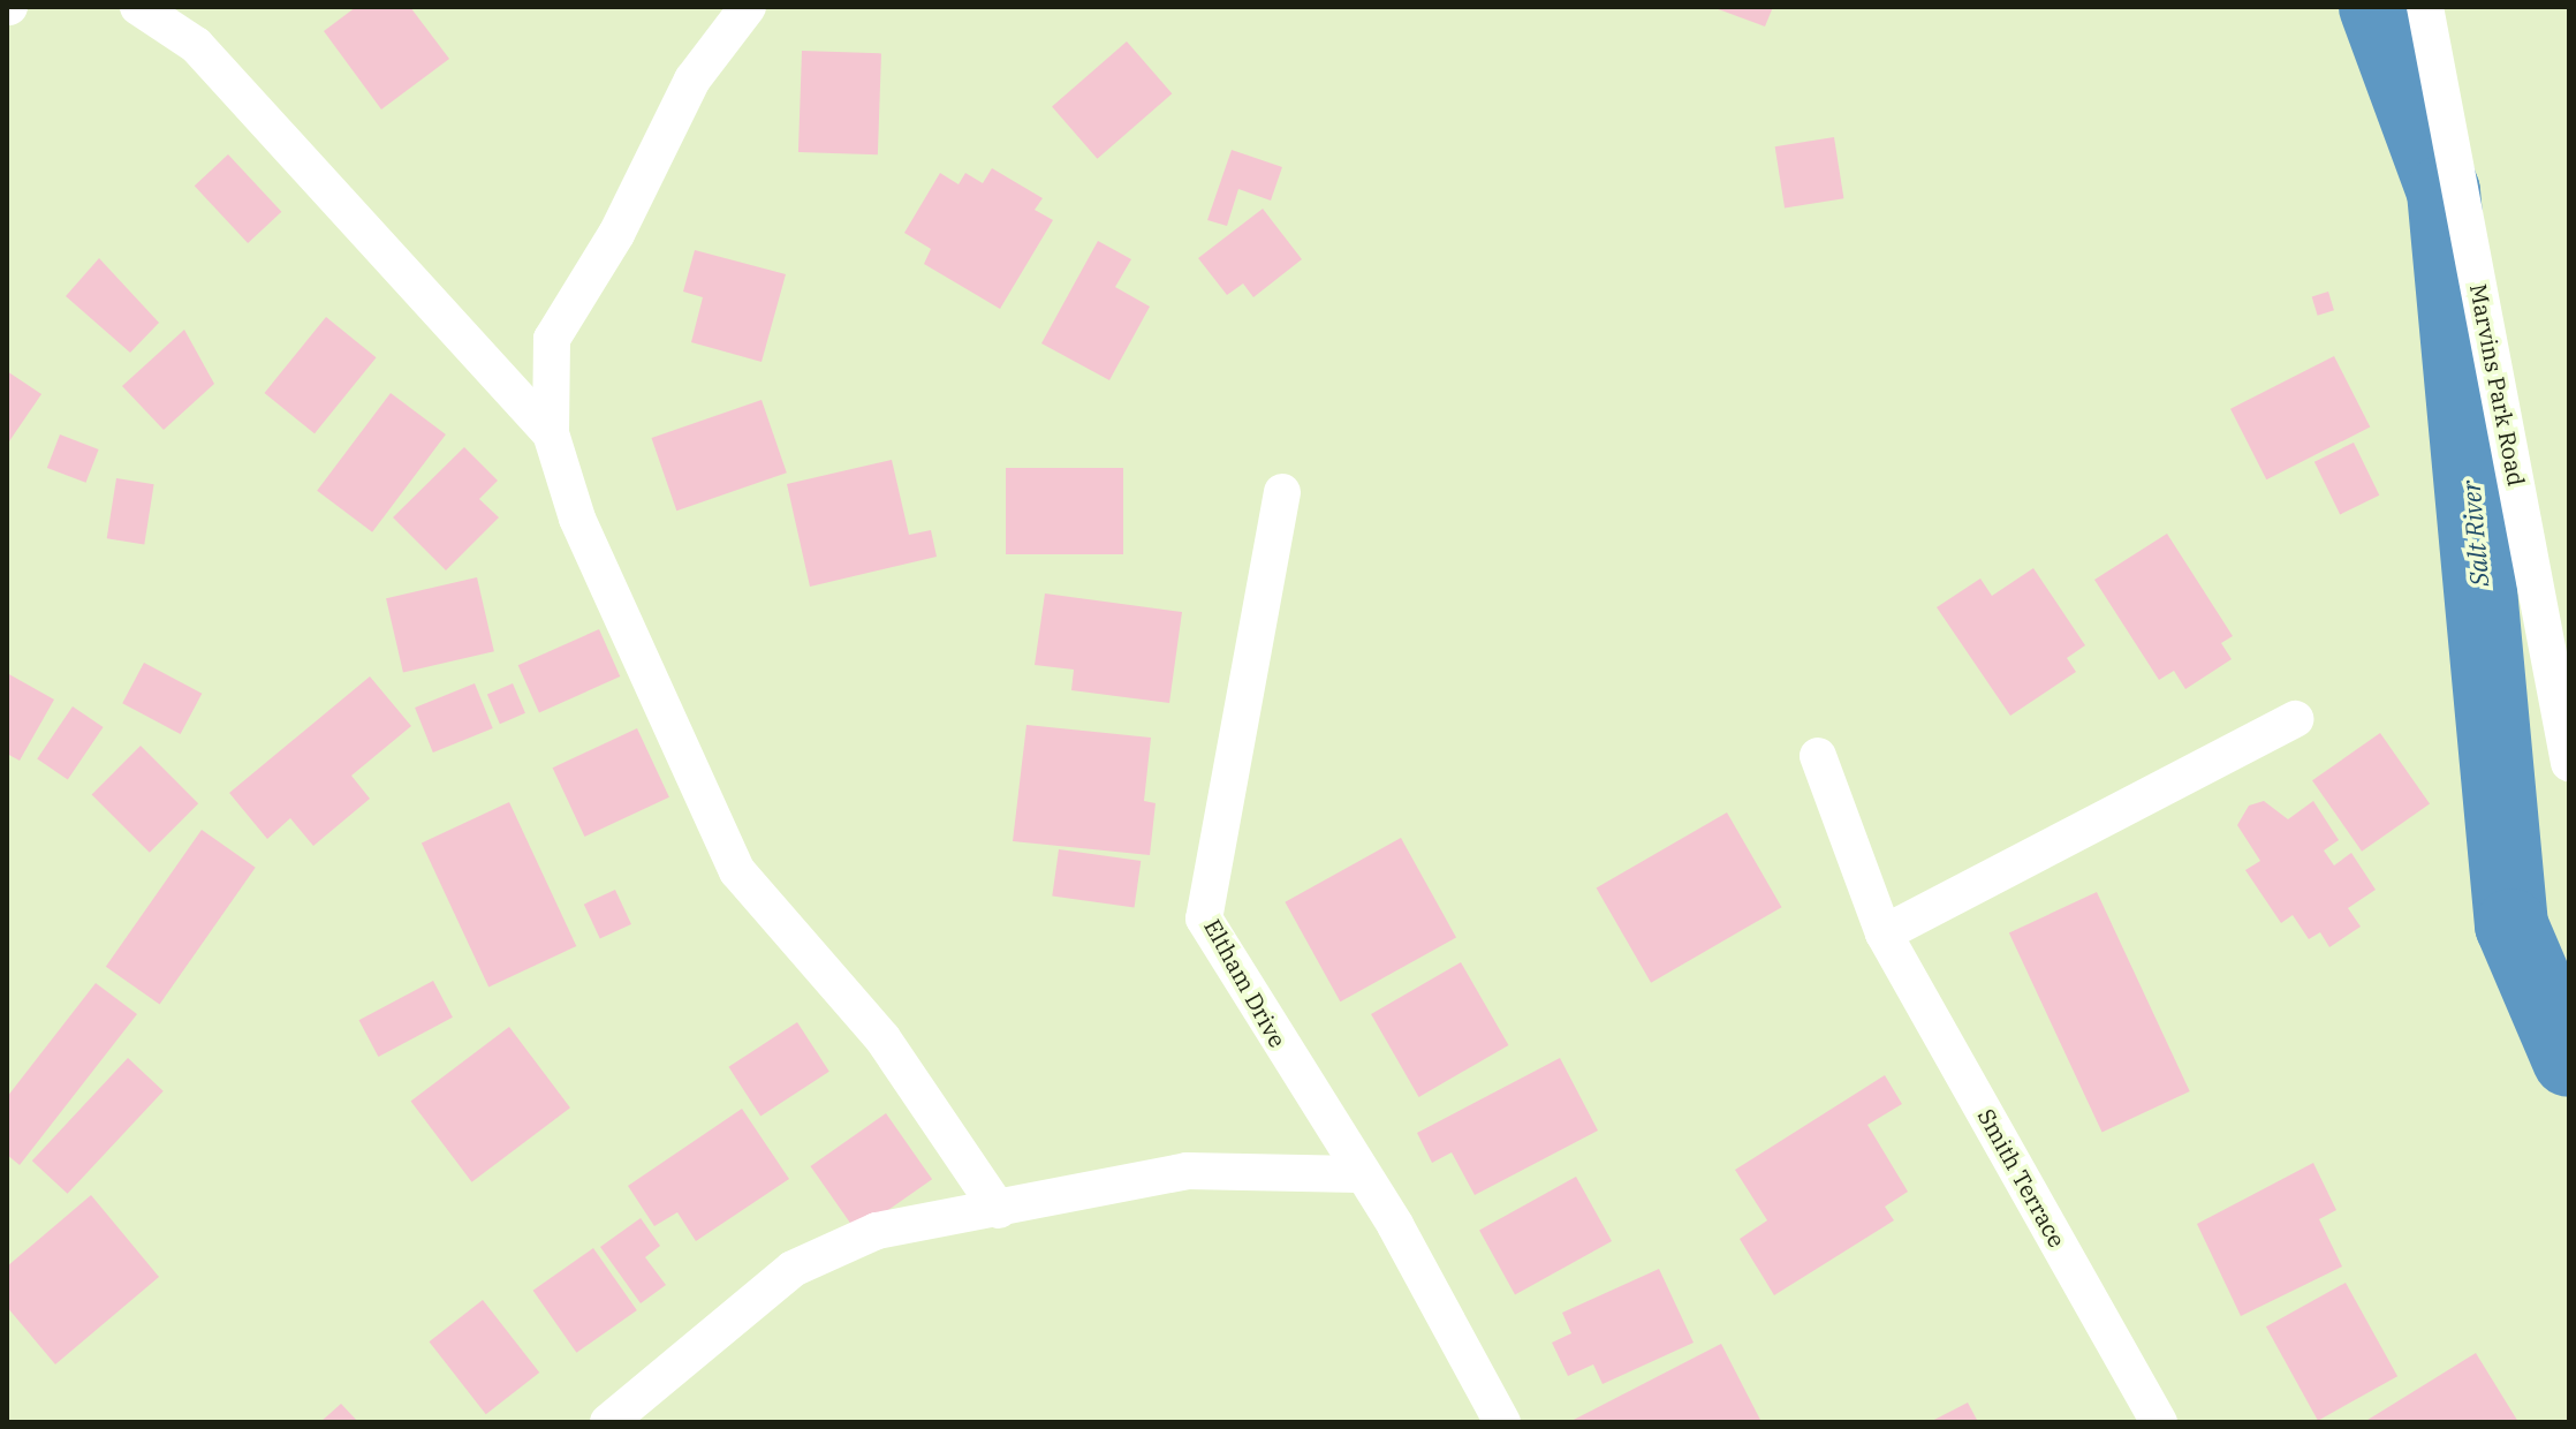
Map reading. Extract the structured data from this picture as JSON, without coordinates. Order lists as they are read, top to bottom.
{
  "streets": {
    "street": ["Marvins Park Road", "Eltham Drive", "Smith Terrace"]
  },
  "water": ["Salt River"]
}
